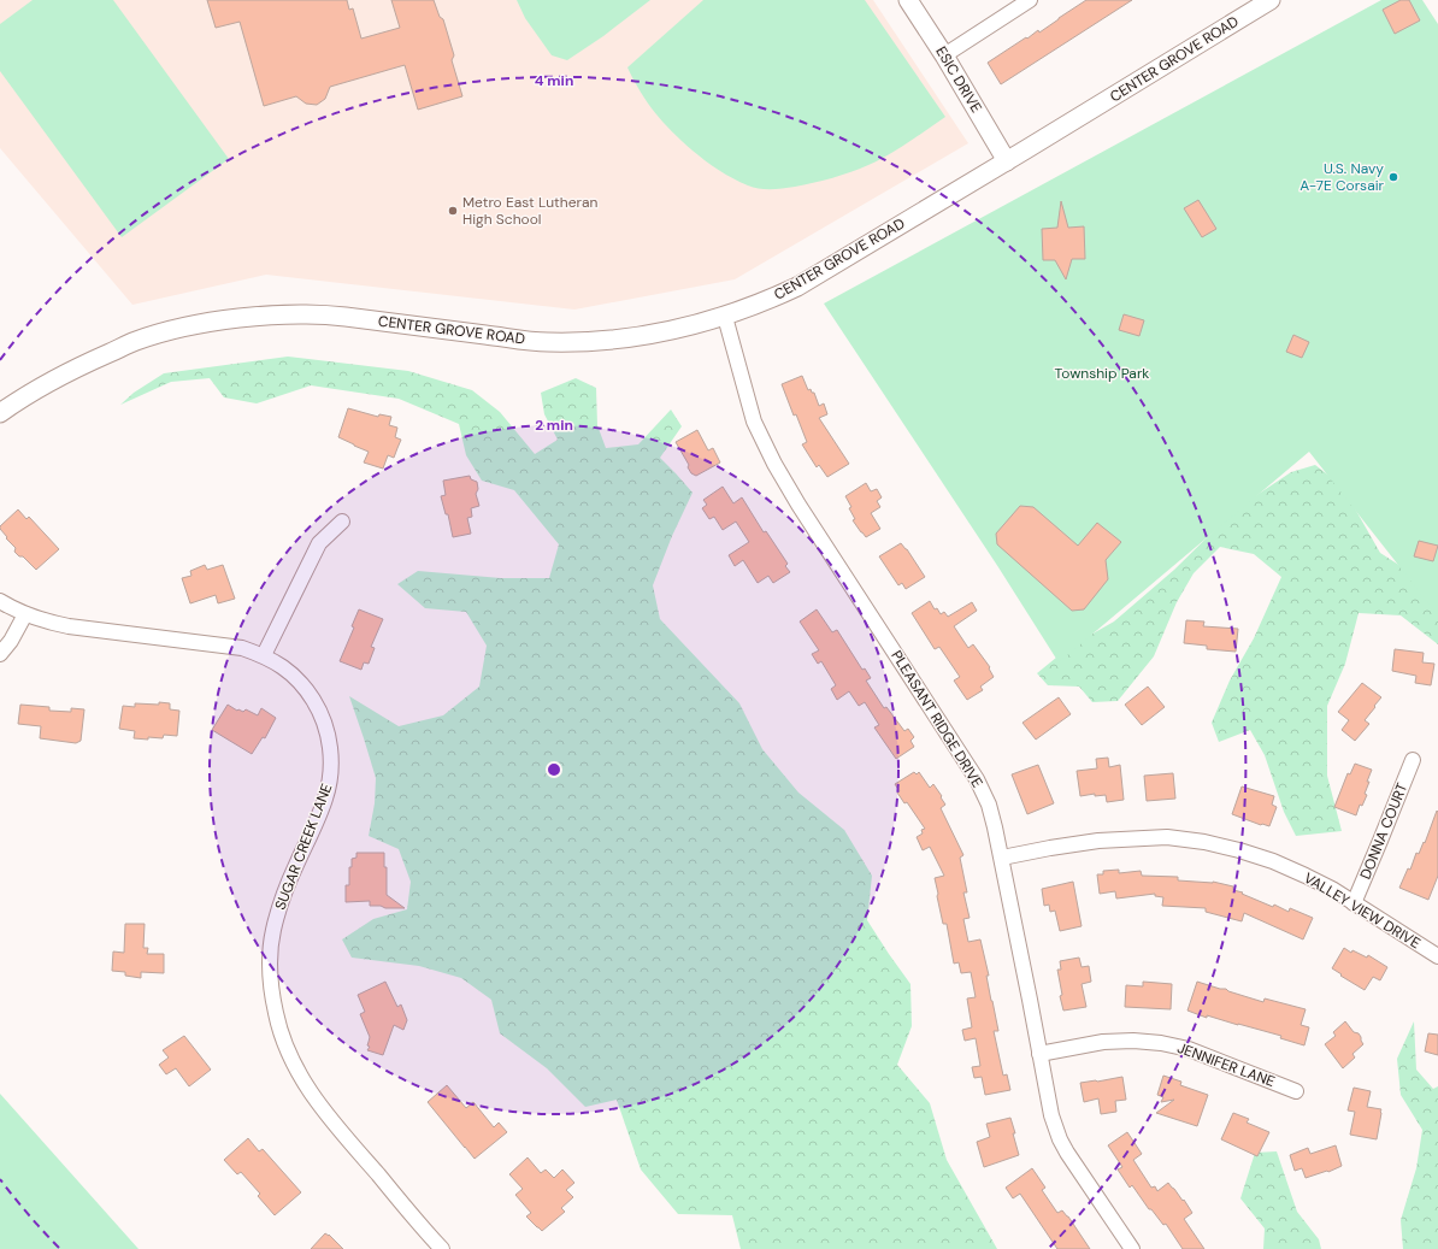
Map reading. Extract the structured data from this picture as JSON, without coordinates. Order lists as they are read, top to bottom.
{
  "streets": {
    "street": [
      "CENTER GROVE ROAD",
      "ESIC DRIVE",
      "PLEASANT RIDGE DRIVE",
      "DONNA COURT",
      "SUGAR CREEK LANE",
      "VALLEY VIEW DRIVE",
      "JENNIFER LANE"
    ]
  },
  "crossings": [
    ["CENTER GROVE ROAD", "ESIC DRIVE"],
    ["CENTER GROVE ROAD", "PLEASANT RIDGE DRIVE"],
    ["PLEASANT RIDGE DRIVE", "VALLEY VIEW DRIVE"],
    ["PLEASANT RIDGE DRIVE", "JENNIFER LANE"],
    ["DONNA COURT", "VALLEY VIEW DRIVE"]
  ],
  "parks": ["Township Park"],
  "places": ["U.S. Navy A-7E Corsair", "Metro East Lutheran High School"],
  "rings": ["4 min", "2 min"]
}
